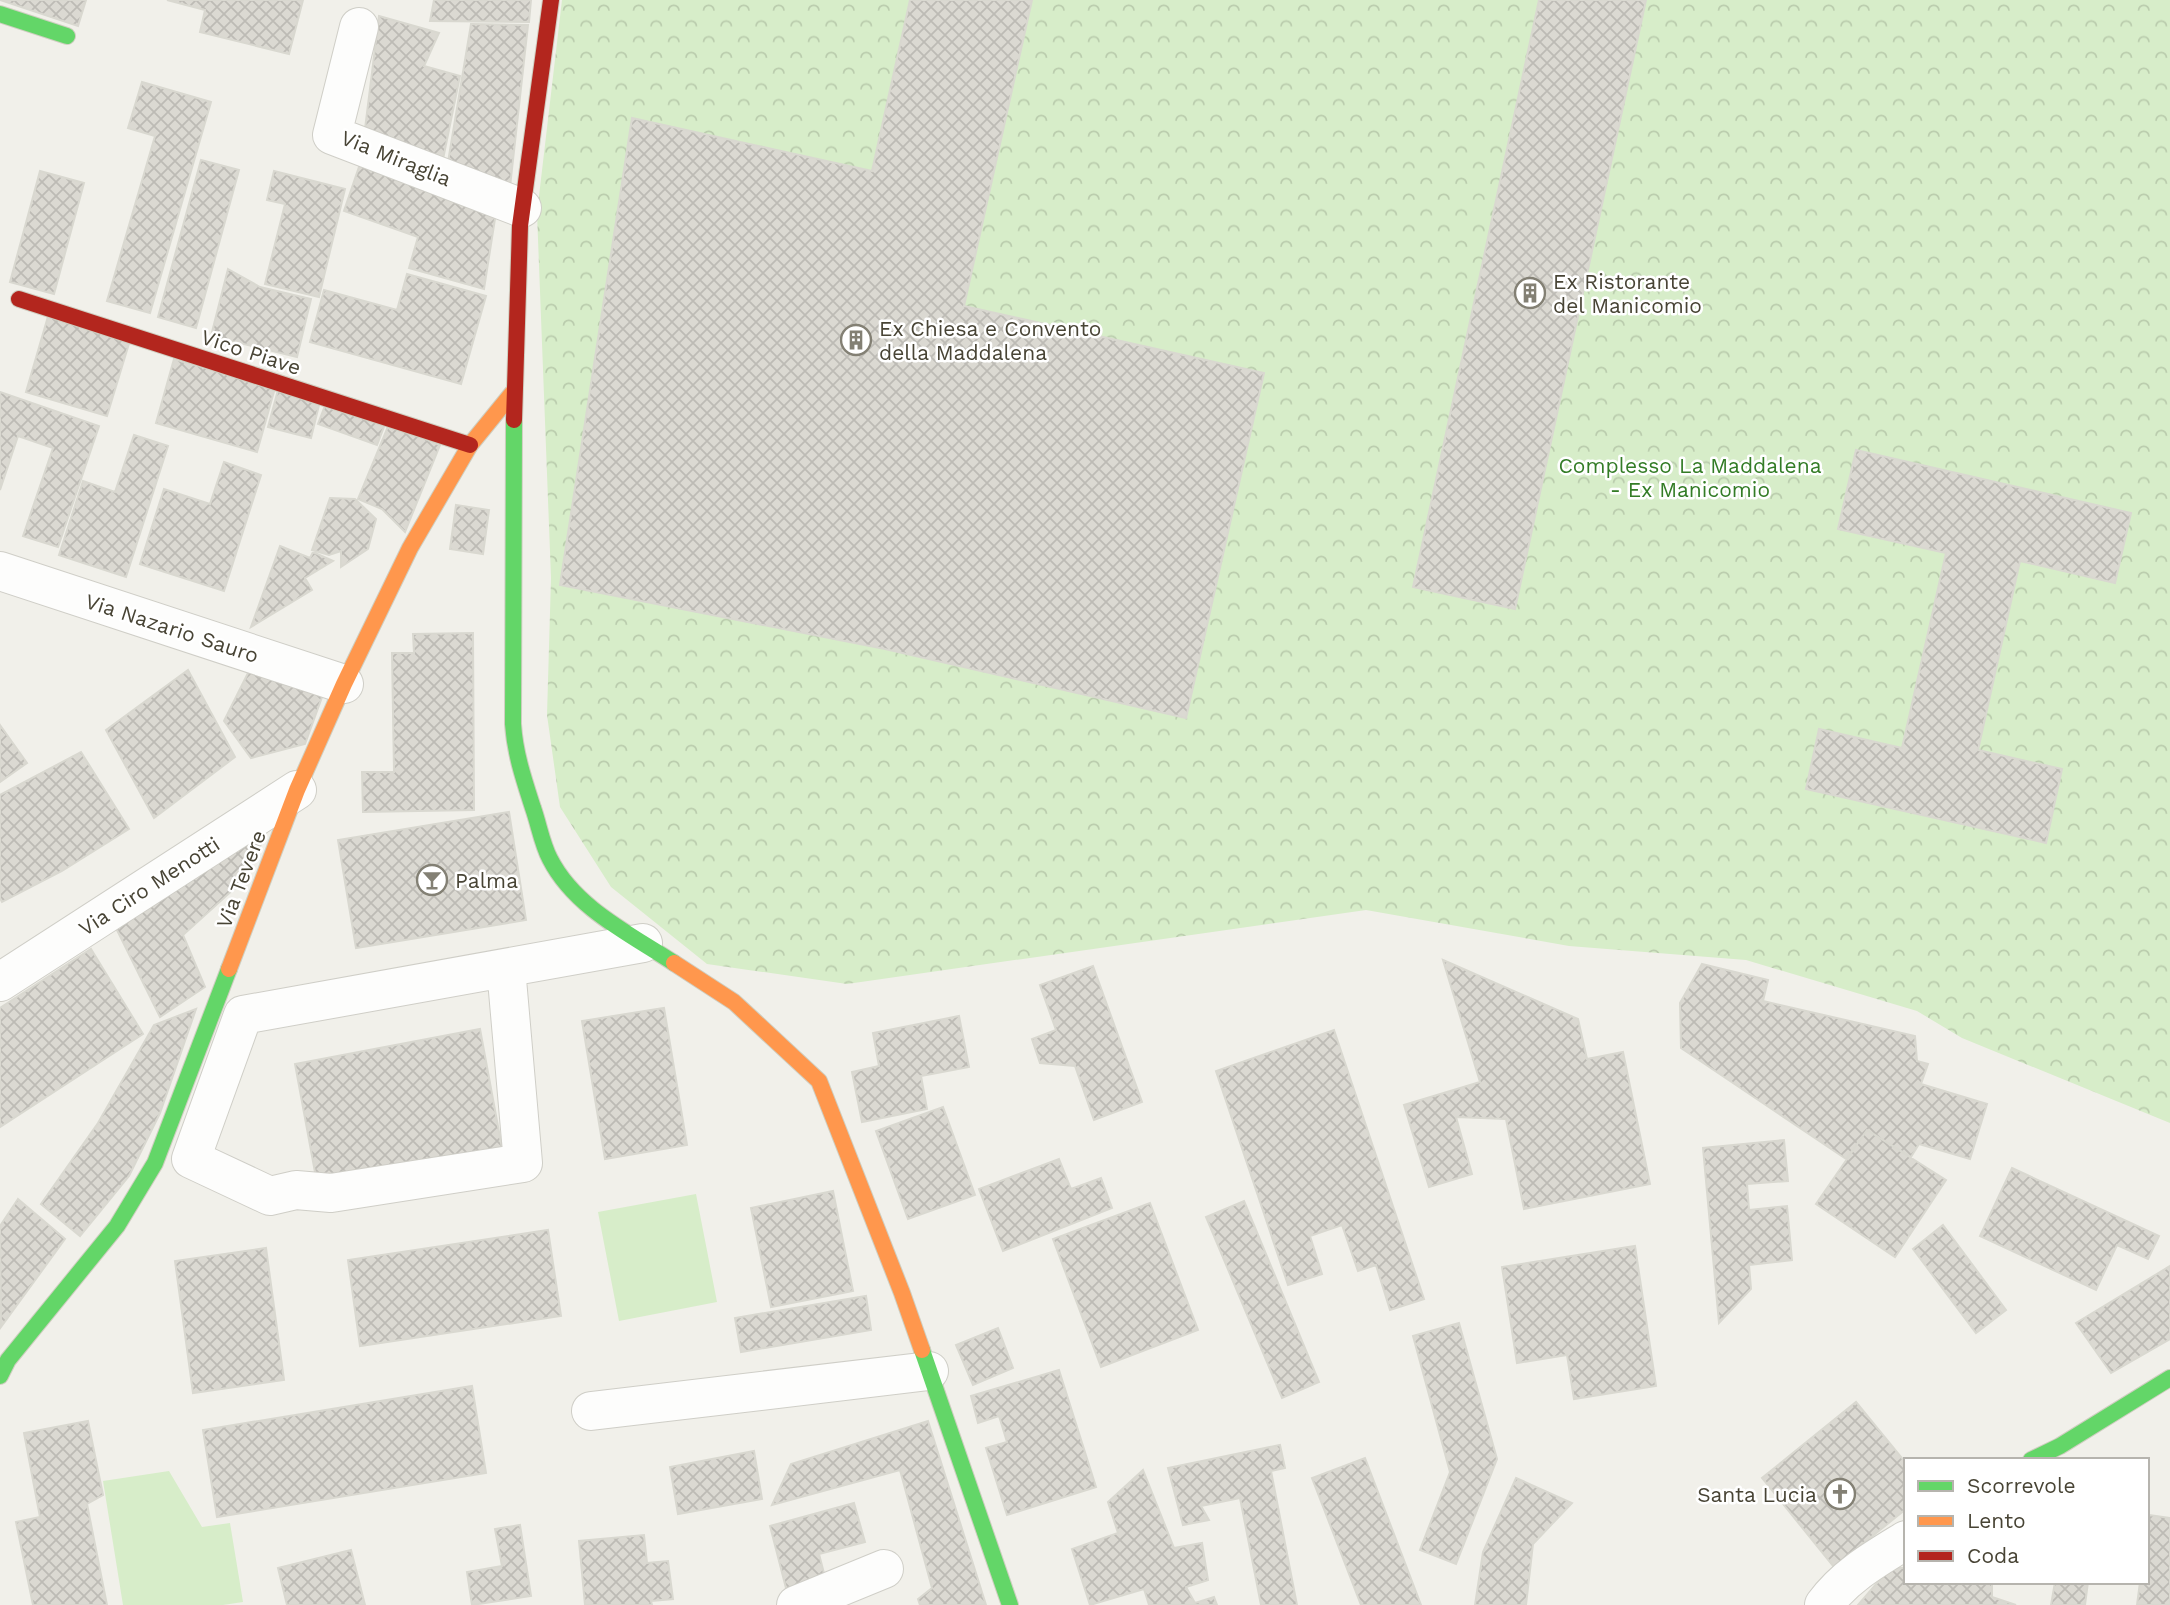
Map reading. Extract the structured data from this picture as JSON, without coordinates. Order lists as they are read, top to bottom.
{
  "streets": {
    "street": [
      "Via Miraglia",
      "Vico Piave",
      "Via Nazario Sauro",
      "Via Tevere",
      "Via Ciro Menotti"
    ]
  },
  "crossings": [
    ["Vico Piave", "Via Tevere"],
    ["Via Nazario Sauro", "Via Tevere"],
    ["Via Tevere", "Via Ciro Menotti"]
  ],
  "parks": ["Complesso La Maddalena - Ex Manicomio"],
  "places": {
    "building": ["Ex Ristorante del Manicomio", "Ex Chiesa e Convento della Maddalena"],
    "bar": ["Palma"],
    "church": ["Santa Lucia"]
  },
  "legend": ["Scorrevole", "Lento", "Coda"]
}
